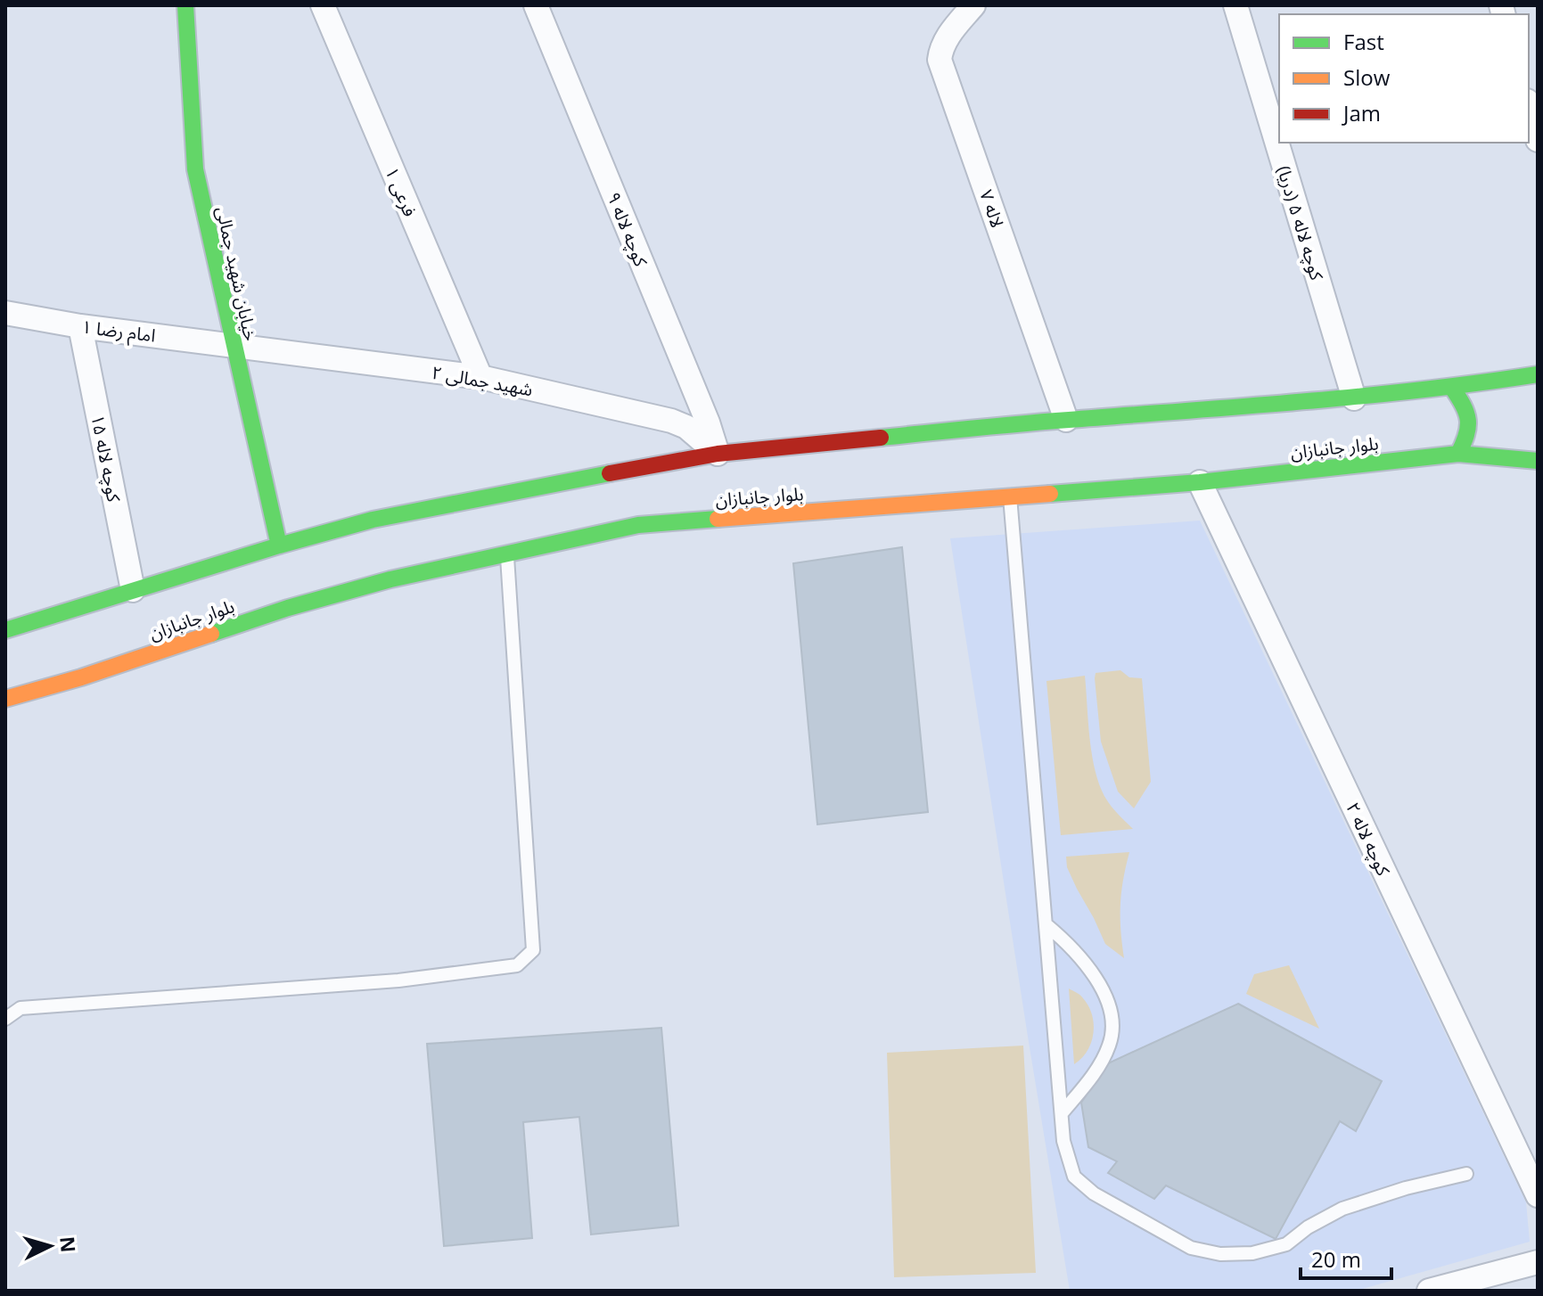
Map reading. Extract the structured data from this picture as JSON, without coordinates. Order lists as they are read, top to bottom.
{
  "streets": {
    "street": [
      "فرعی ۱",
      "لاله ۷",
      "کوچه لاله ۵ (دریا)",
      "کوچه لاله ۹",
      "خیابان شهید جمالی",
      "امام رضا ۱",
      "شهید جمالی ۲",
      "بلوار جانبازان",
      "کوچه لاله ۱۵",
      "کوچه لاله ۲"
    ]
  },
  "crossings": [
    ["فرعی ۱", "شهید جمالی ۲"],
    ["کوچه لاله ۹", "شهید جمالی ۲"],
    ["خیابان شهید جمالی", "امام رضا ۱"],
    ["خیابان شهید جمالی", "شهید جمالی ۲"],
    ["امام رضا ۱", "شهید جمالی ۲"],
    ["امام رضا ۱", "کوچه لاله ۱۵"],
    ["بلوار جانبازان", "کوچه لاله ۲"]
  ],
  "legend": ["Fast", "Slow", "Jam"],
  "scale_bar": "20 m",
  "north": "right"
}
